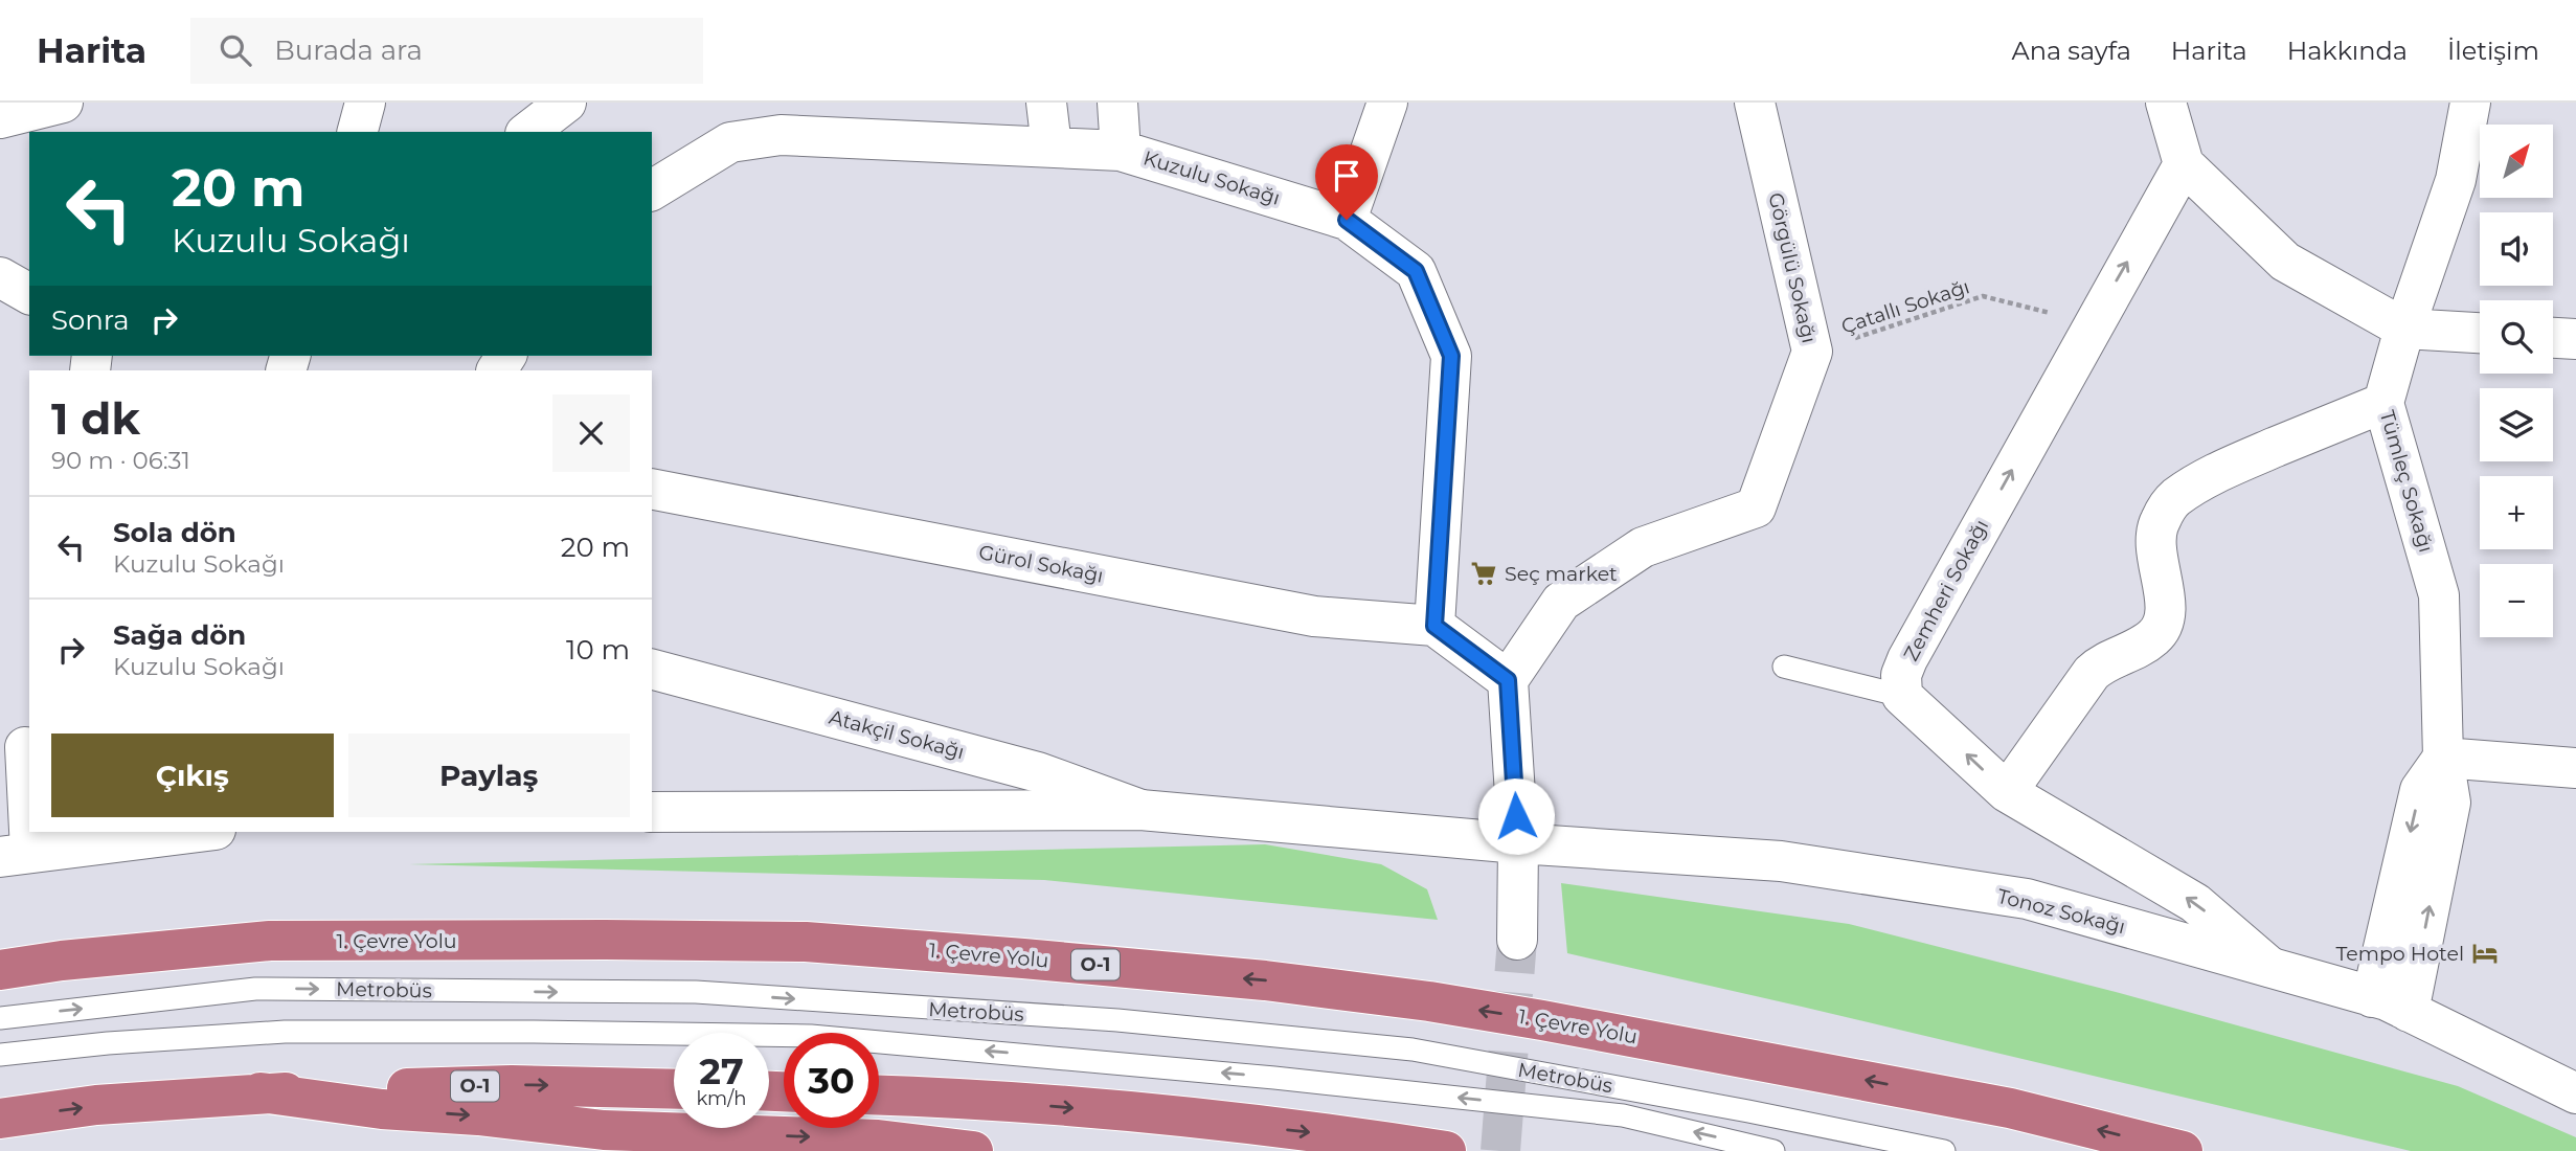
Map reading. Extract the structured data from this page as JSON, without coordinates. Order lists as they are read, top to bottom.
{
  "streets": {
    "highway": ["1. Çevre Yolu", "O-1"],
    "street": [
      "Kuzulu Sokağı",
      "Görgülü Sokağı",
      "Tümleç Sokağı",
      "Gürol Sokağı",
      "Zemheri Sokağı",
      "Atakçil Sokağı",
      "Tonoz Sokağı"
    ],
    "lane": ["Metrobüs"],
    "path": ["Çatallı Sokağı"]
  },
  "crossings": [
    ["Kuzulu Sokağı", "Gürol Sokağı"],
    ["Görgülü Sokağı", "Çatallı Sokağı"],
    ["Çatallı Sokağı", "Zemheri Sokağı"],
    ["Tümleç Sokağı", "Tonoz Sokağı"],
    ["Atakçil Sokağı", "Tonoz Sokağı"]
  ],
  "one_way": ["Zemheri Sokağı"],
  "places": {
    "supermarket": ["Seç market"],
    "hotel": ["Tempo Hotel"]
  },
  "north": "top right",
  "page": {
    "header": "Harita",
    "search": "Burada ara",
    "nav": [
      "Ana sayfa",
      "Harita",
      "Hakkında",
      "İletişim"
    ],
    "map_buttons": ["+", "−"],
    "turn": ["20 m", "Kuzulu Sokağı"],
    "then": "Sonra",
    "heading": ["1 dk", "90 m · 06:31"],
    "list": [
      {
        "name": "Sola dön",
        "note": "Kuzulu Sokağı",
        "value": "20 m"
      },
      {
        "name": "Sağa dön",
        "note": "Kuzulu Sokağı",
        "value": "10 m"
      }
    ],
    "buttons": ["Çıkış", "Paylaş"],
    "speed": "27 km/h",
    "limit": "30"
  }
}
